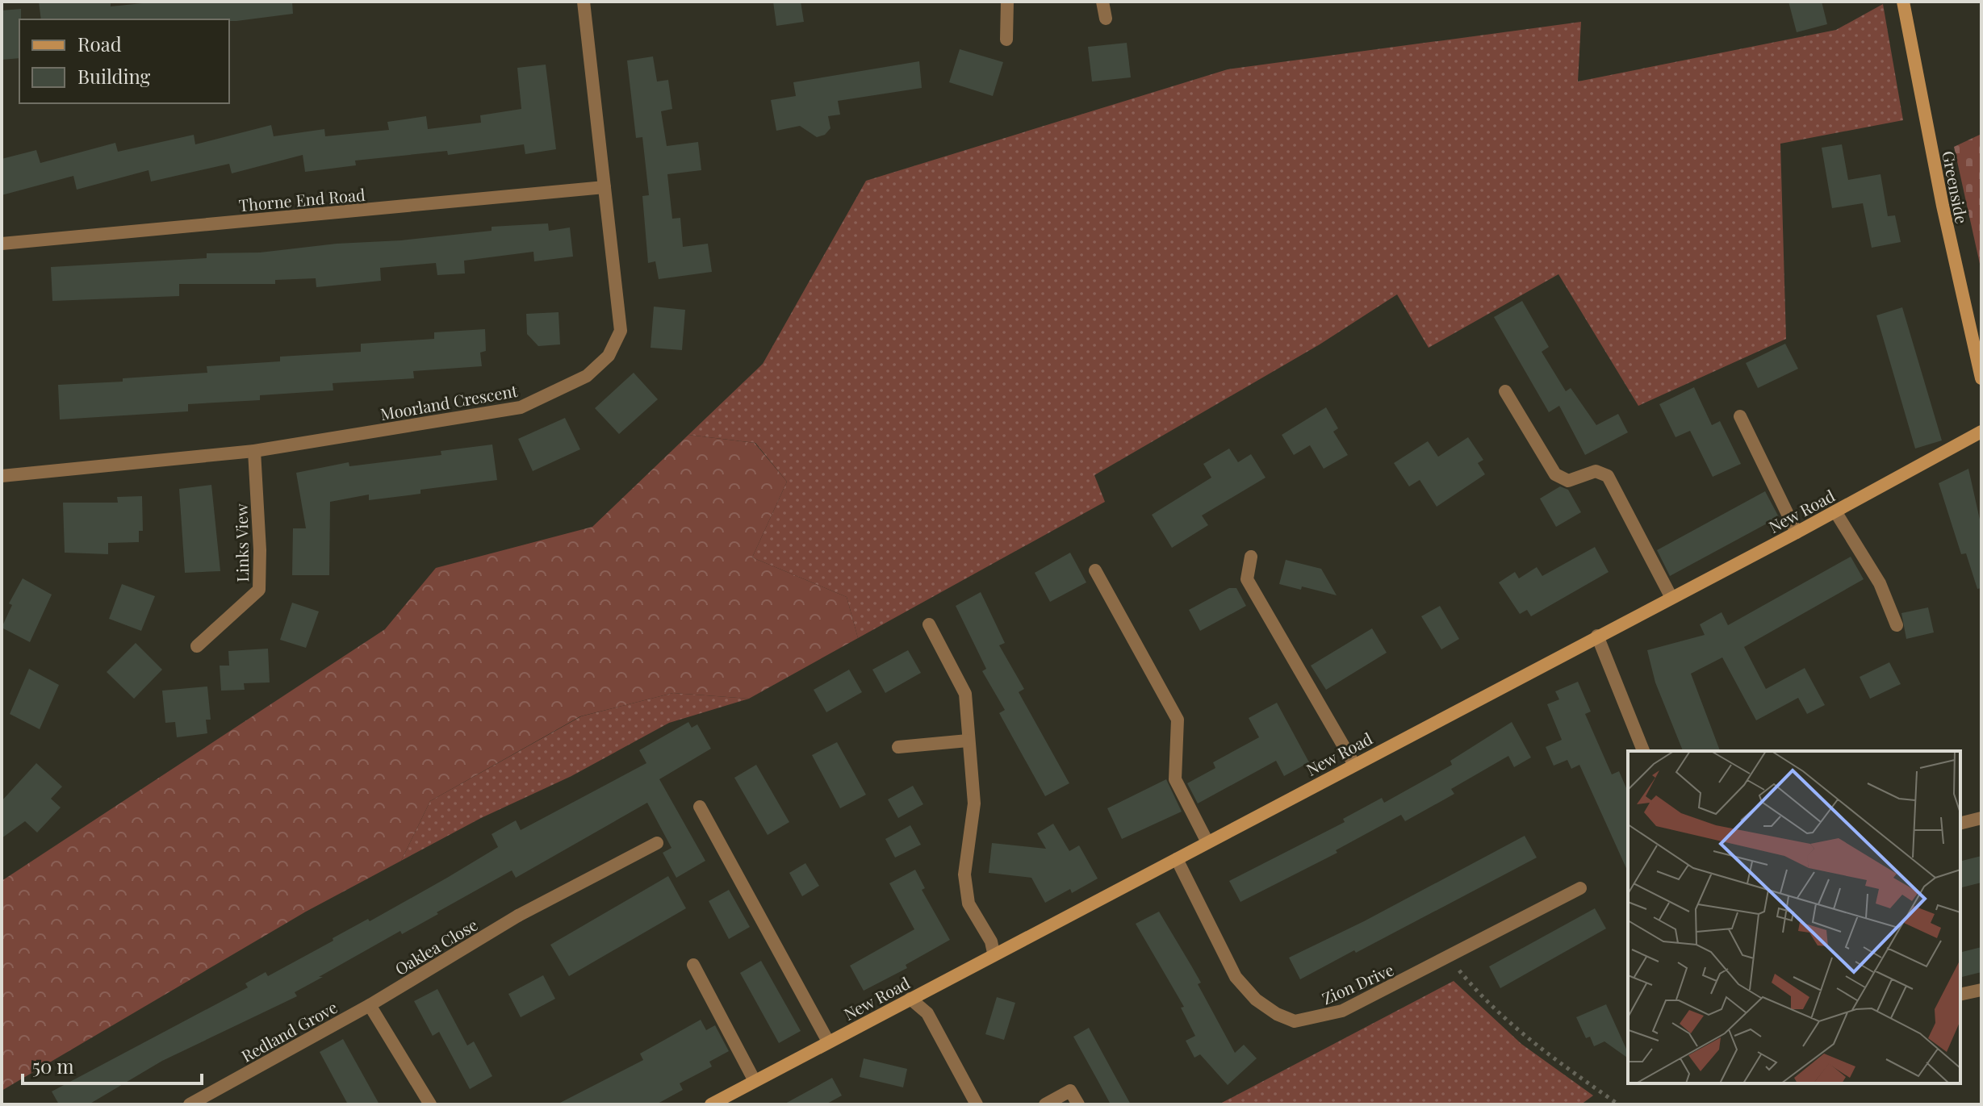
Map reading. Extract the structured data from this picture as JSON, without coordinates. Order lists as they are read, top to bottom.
{
  "streets": {
    "street": [
      "Greenside",
      "Thorne End Road",
      "Moorland Crescent",
      "New Road",
      "Links View",
      "Oaklea Close",
      "Zion Drive",
      "Redland Grove"
    ]
  },
  "crossings": [
    ["Thorne End Road", "Moorland Crescent"],
    ["Moorland Crescent", "Links View"],
    ["New Road", "Zion Drive"],
    ["Oaklea Close", "Redland Grove"]
  ],
  "legend": ["Road", "Building"],
  "scale_bar": "50 m"
}
